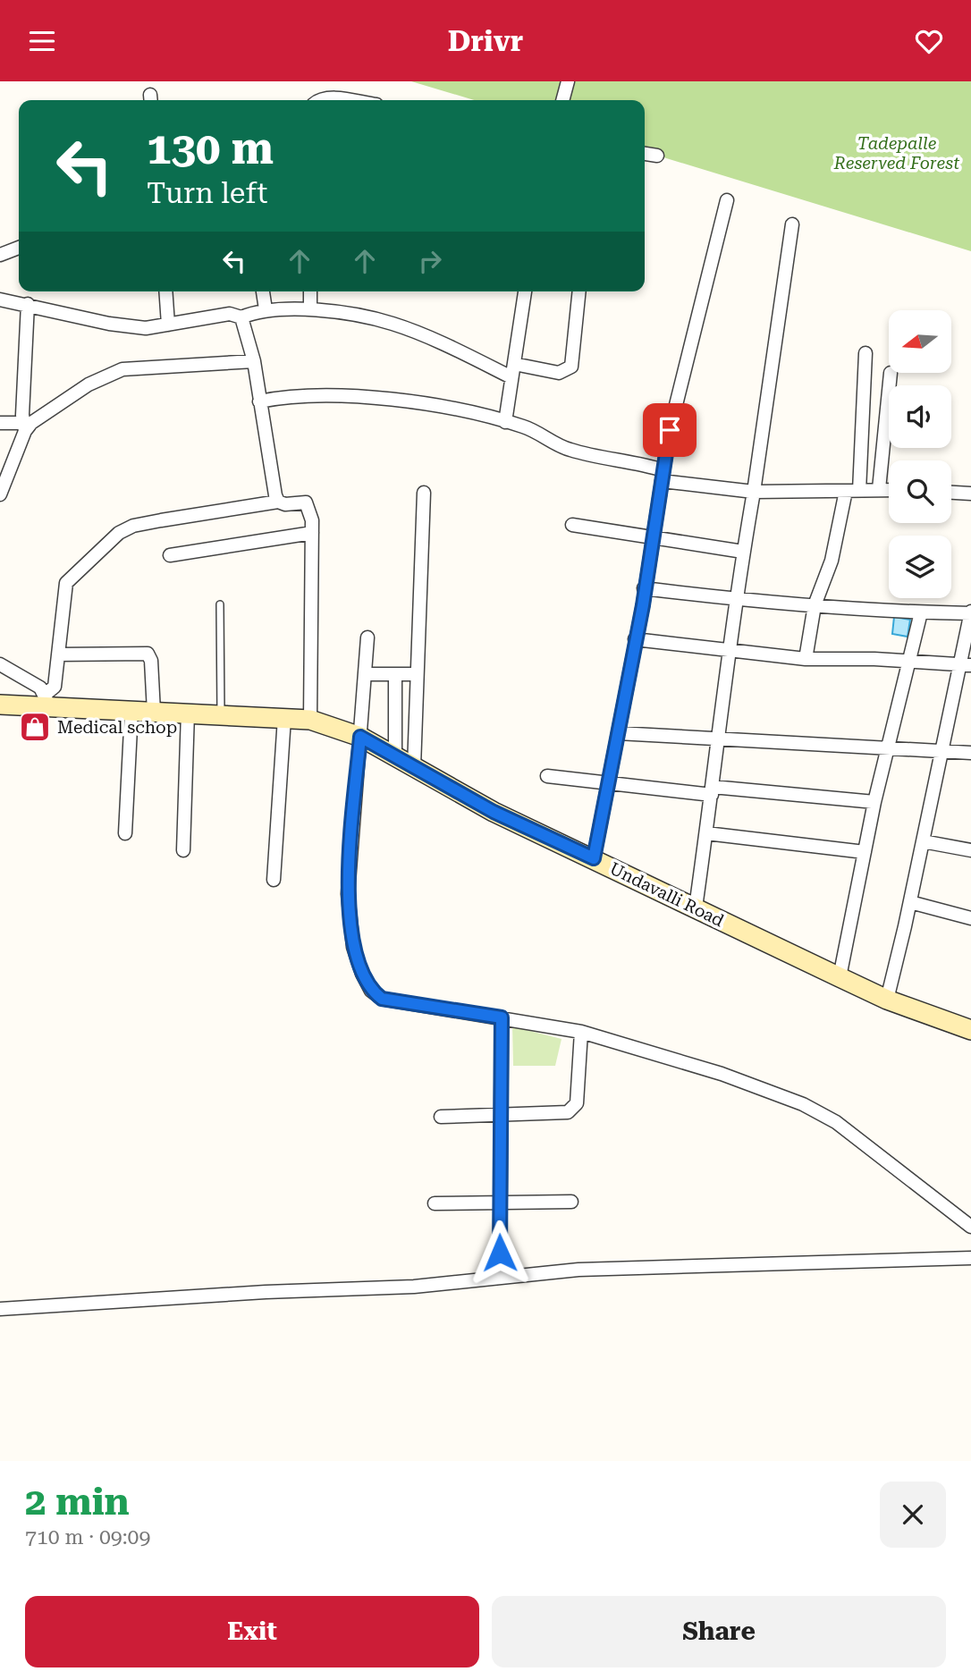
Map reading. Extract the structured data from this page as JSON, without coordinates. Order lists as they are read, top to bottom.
{
  "streets": {
    "main road": ["Undavalli Road"]
  },
  "parks": ["Tadepalle Reserved Forest"],
  "places": {
    "shop": ["Medical schop"]
  },
  "north": "left",
  "page": {
    "header": "Drivr",
    "turn": ["130 m", "Turn left"],
    "heading": ["2 min", "710 m · 09:09"],
    "buttons": ["Exit", "Share"]
  }
}
